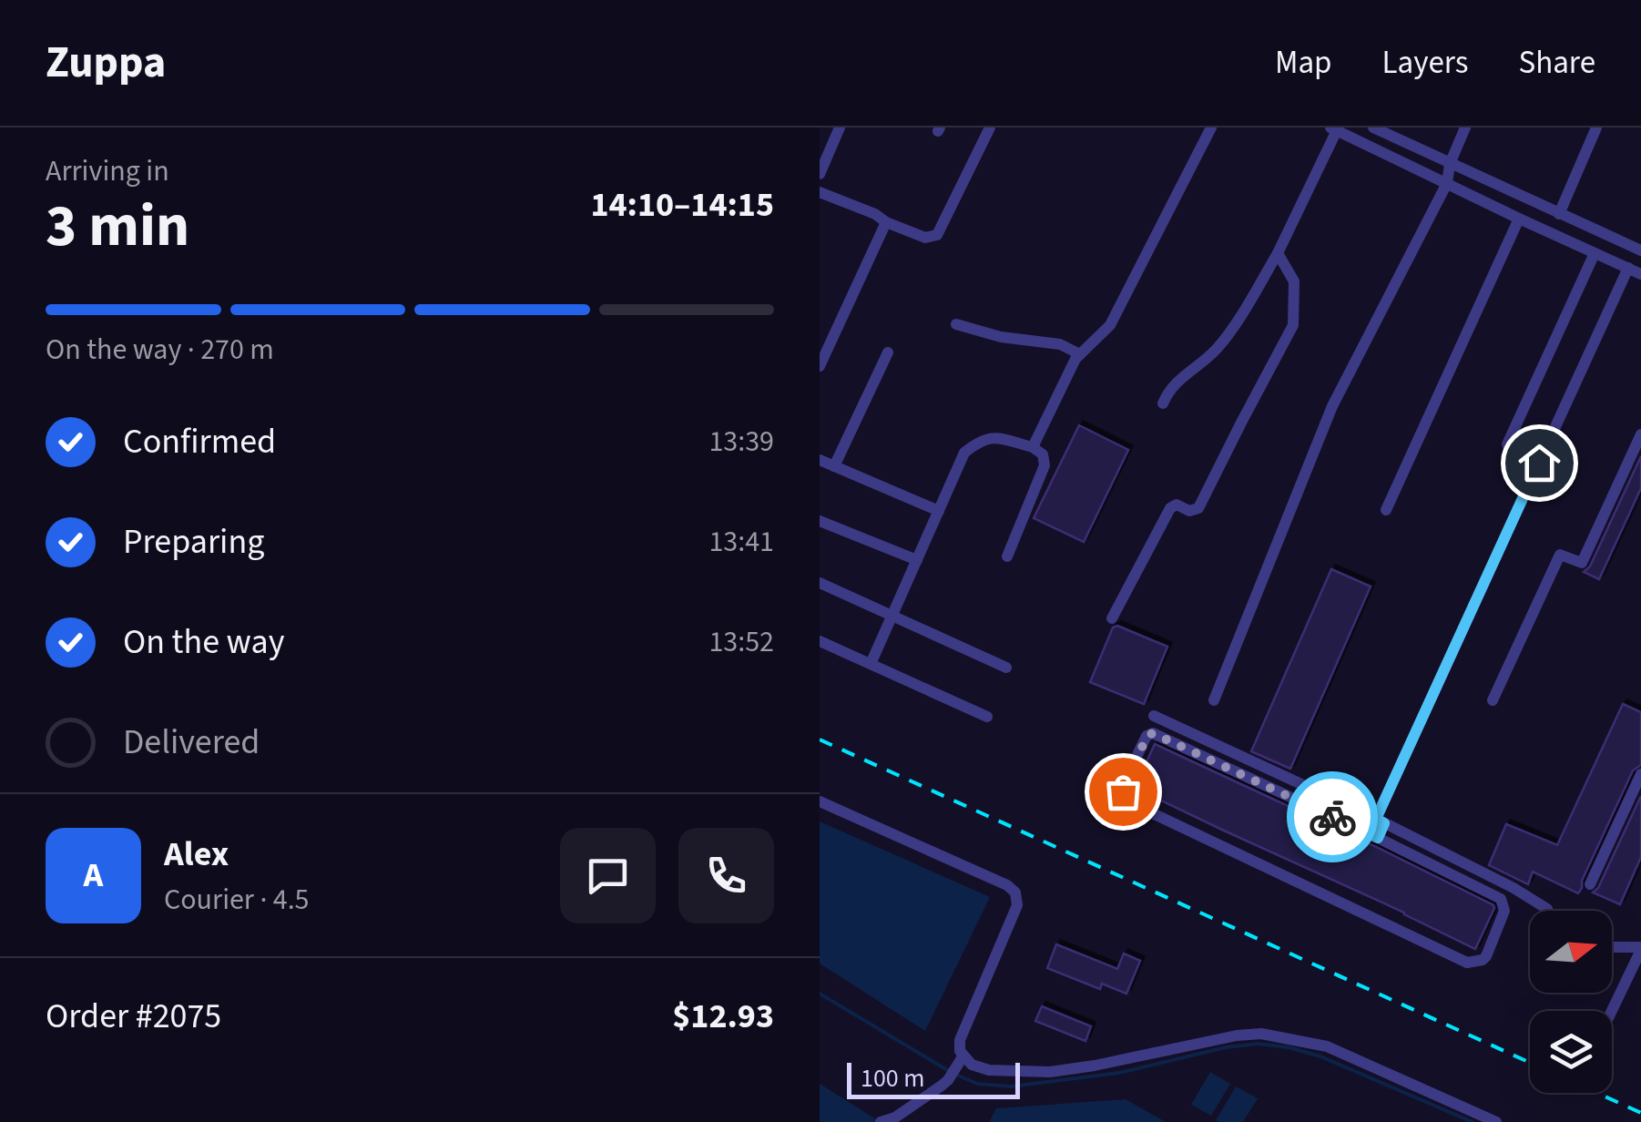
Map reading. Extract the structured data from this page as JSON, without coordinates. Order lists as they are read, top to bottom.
{
  "scale_bar": "100 m",
  "north": "right",
  "page": {
    "header": "Zuppa",
    "nav": ["Map", "Layers", "Share"],
    "heading": ["3 min", "Arriving in", "14:10–14:15"],
    "panel": [
      "Alex",
      "Courier · 4.5",
      "Order #2075",
      "$12.93"
    ],
    "bar": "On the way · 270 m",
    "list": [
      ["Confirmed", "13:39"],
      ["Preparing", "13:41"],
      ["On the way", "13:52"],
      "Delivered"
    ],
    "round": "A",
    "scale": "100 m"
  }
}
